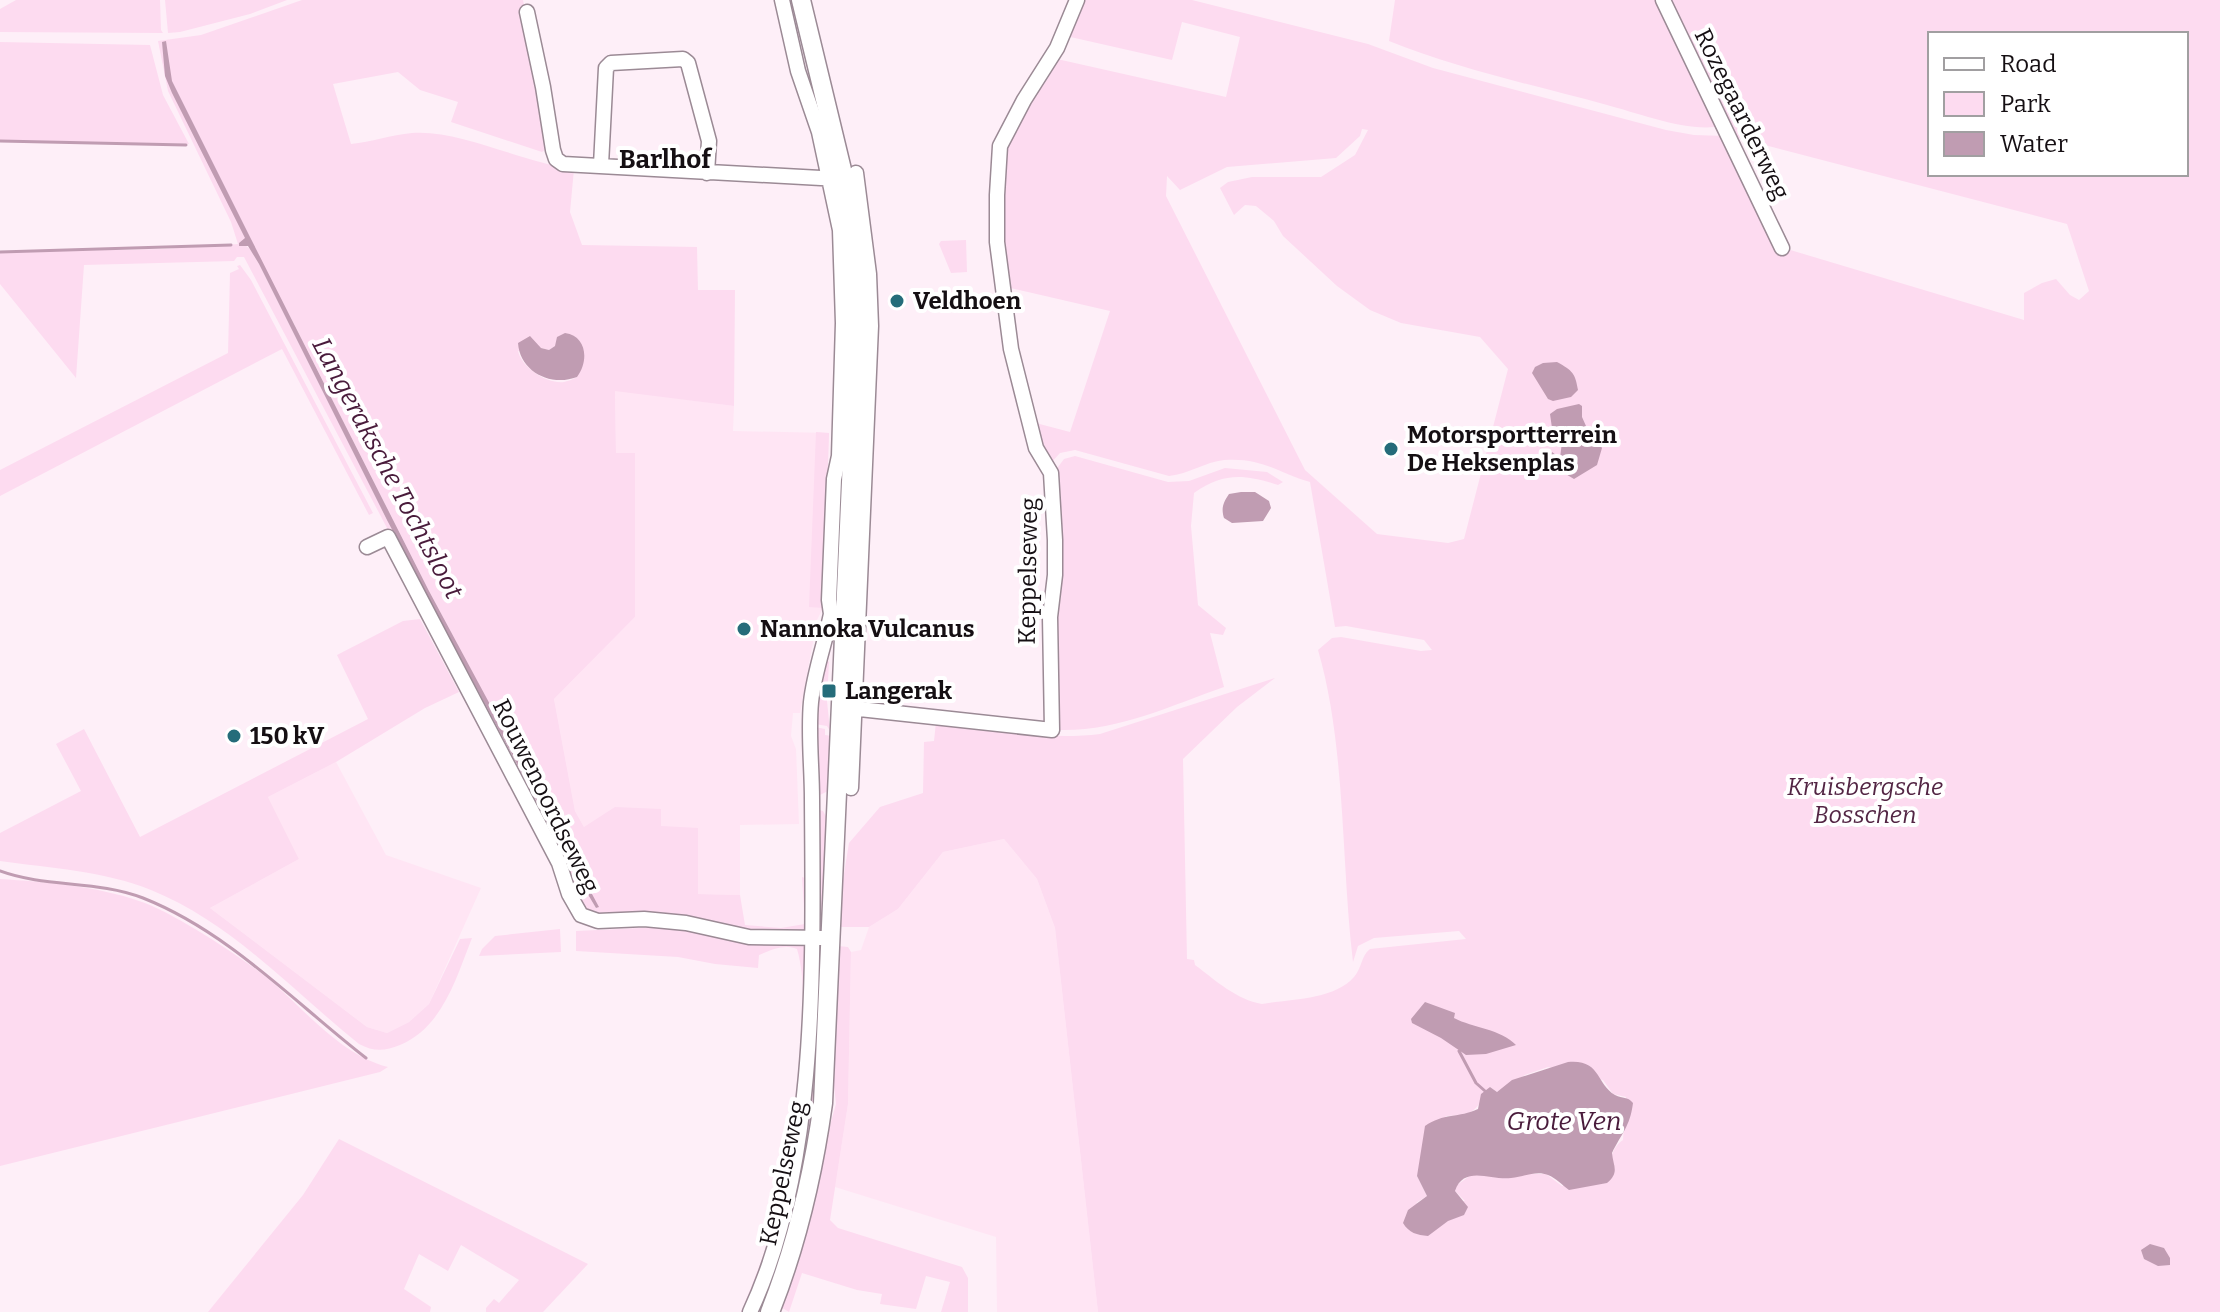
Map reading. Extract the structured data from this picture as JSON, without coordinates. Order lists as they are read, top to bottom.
{
  "streets": {
    "main road": ["Keppelseweg"],
    "street": ["Rozegaarderweg", "Rouwenoordseweg"]
  },
  "crossings": [
    ["Keppelseweg", "Rouwenoordseweg"]
  ],
  "districts": ["Barlhof"],
  "water": ["Langeraksche Tochtsloot", "Grote Ven"],
  "parks": ["Kruisbergsche Bosschen"],
  "places": {
    "other": [
      "Veldhoen",
      "Motorsportterrein De Heksenplas",
      "Nannoka Vulcanus",
      "150 kV"
    ],
    "transit": ["Langerak"]
  },
  "legend": ["Road", "Park", "Water"]
}
